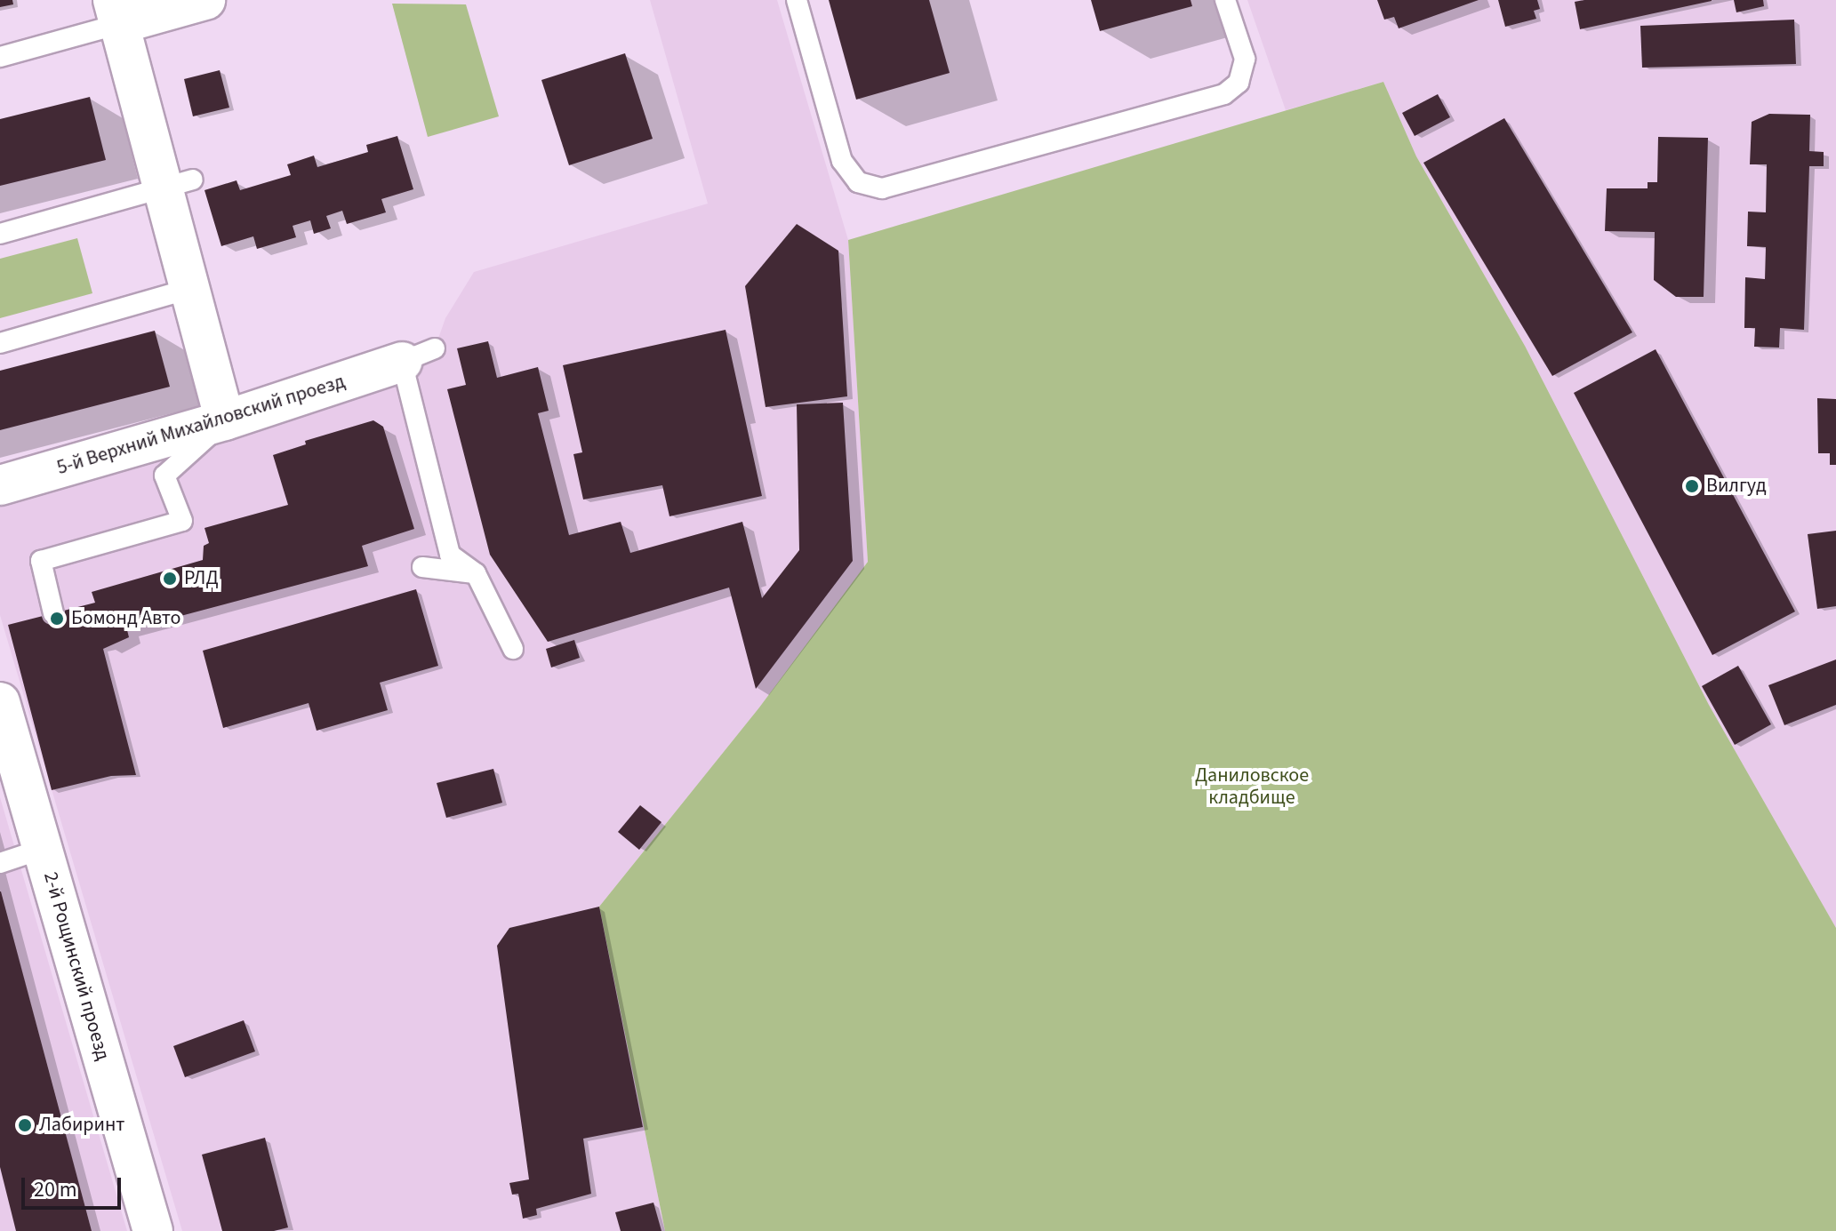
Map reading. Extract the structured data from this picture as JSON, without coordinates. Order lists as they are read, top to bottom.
{
  "streets": {
    "street": ["5-й Верхний Михайловский проезд", "2-й Рощинский проезд"]
  },
  "parks": ["Даниловское кладбище"],
  "places": [
    "Вилгуд",
    "РЛД",
    "Бомонд Авто",
    "Лабиринт"
  ],
  "scale_bar": "20 m"
}
